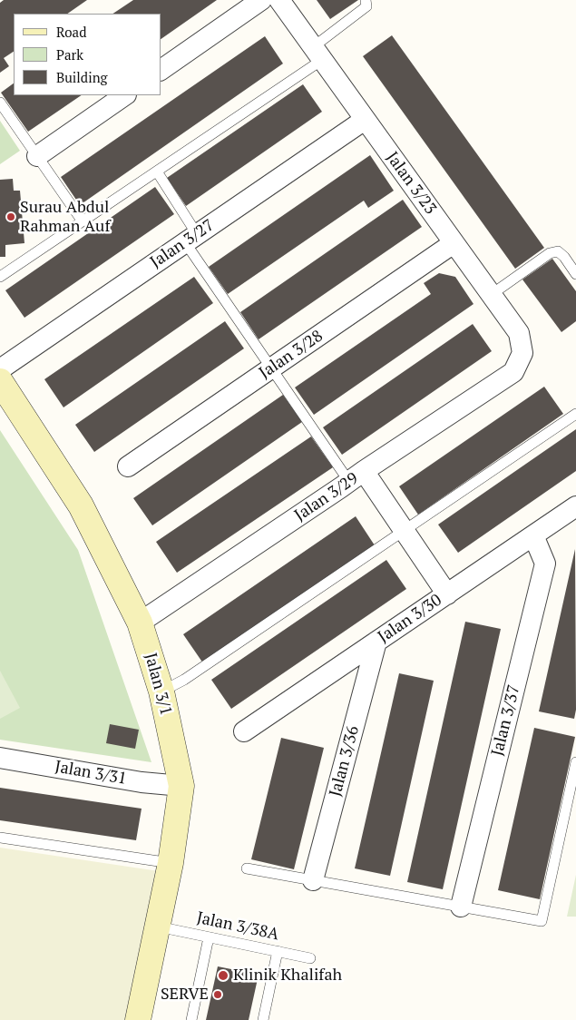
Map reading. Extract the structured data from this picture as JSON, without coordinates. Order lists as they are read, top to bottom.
{
  "streets": {
    "street": [
      "Jalan 3/23",
      "Jalan 3/27",
      "Jalan 3/28",
      "Jalan 3/29",
      "Jalan 3/30",
      "Jalan 3/1",
      "Jalan 3/37",
      "Jalan 3/36",
      "Jalan 3/31"
    ],
    "lane": ["Jalan 3/38A"]
  },
  "crossings": [
    ["Jalan 3/23", "Jalan 3/27"],
    ["Jalan 3/23", "Jalan 3/28"],
    ["Jalan 3/23", "Jalan 3/29"],
    ["Jalan 3/29", "Jalan 3/1"],
    ["Jalan 3/30", "Jalan 3/37"],
    ["Jalan 3/30", "Jalan 3/36"],
    ["Jalan 3/1", "Jalan 3/31"],
    ["Jalan 3/1", "Jalan 3/38A"]
  ],
  "places": ["Surau Abdul Rahman Auf", "Klinik Khalifah", "SERVE"],
  "legend": ["Road", "Park", "Building"]
}
